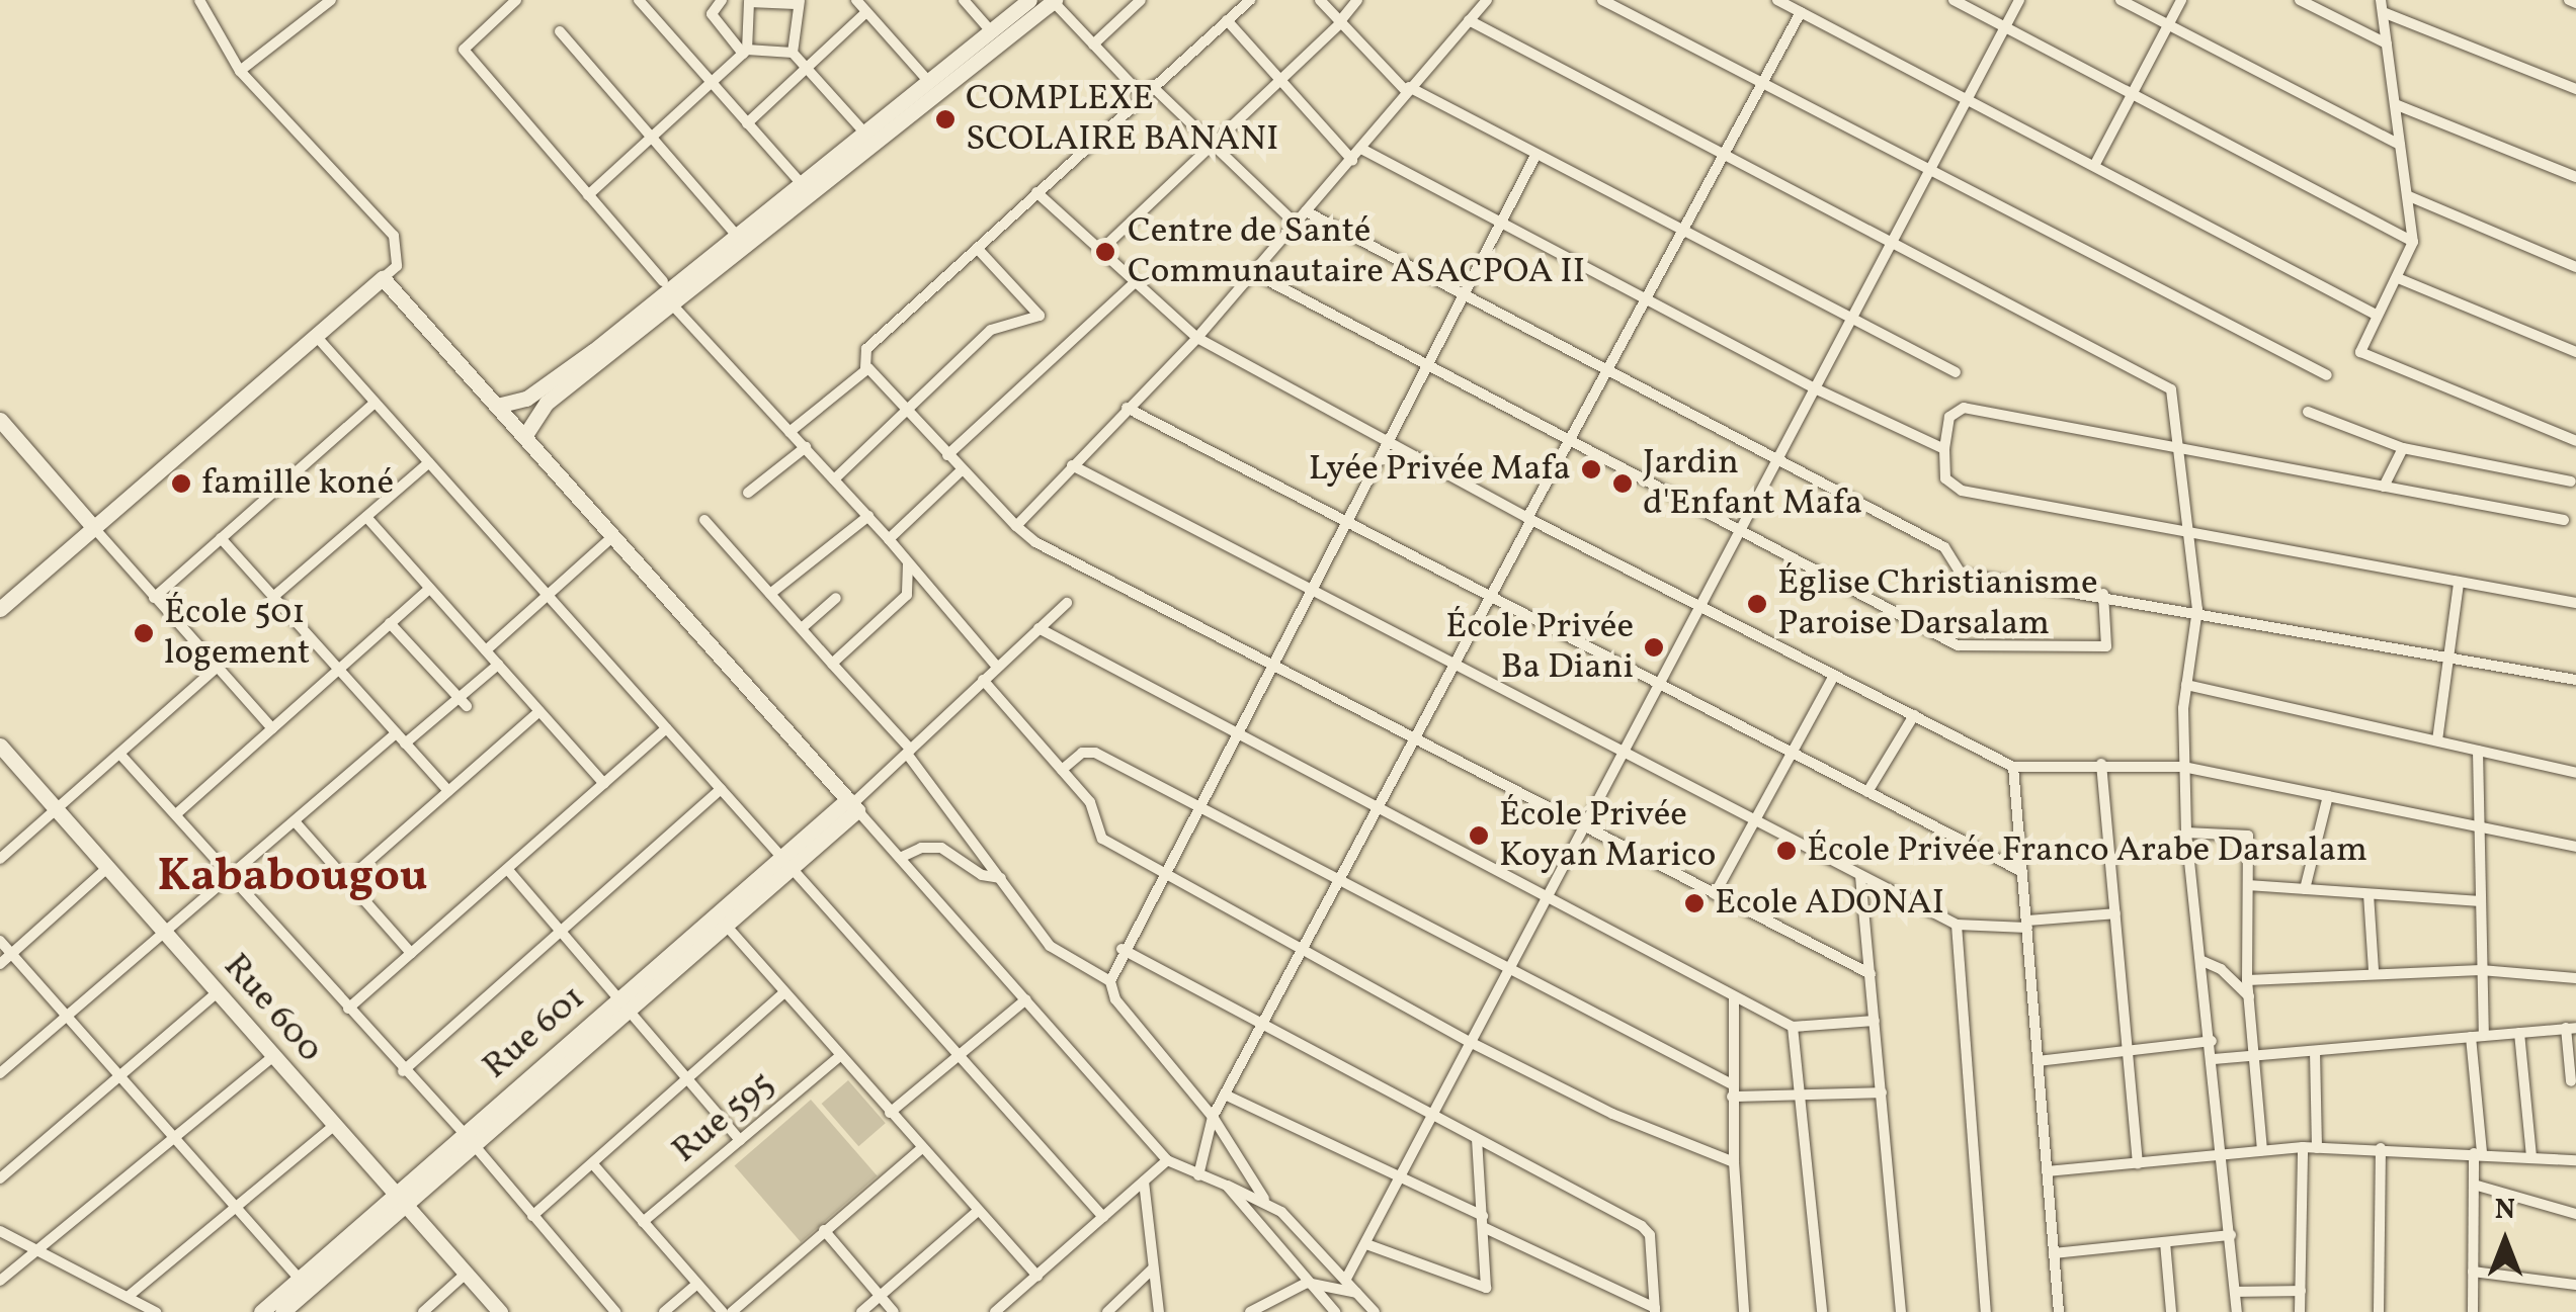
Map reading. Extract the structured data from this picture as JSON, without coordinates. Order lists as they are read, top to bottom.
{
  "streets": {
    "street": ["Rue 600", "Rue 601", "Rue 595"]
  },
  "crossings": [
    ["Rue 600", "Rue 601"]
  ],
  "districts": ["Kababougou"],
  "places": [
    "COMPLEXE SCOLAIRE BANANI",
    "Centre de Santé Communautaire ASACPOA II",
    "Lyée Privée Mafa",
    "famille koné",
    "Jardin d'Enfant Mafa",
    "Église Christianisme Paroise Darsalam",
    "École 501 logement",
    "École Privée Ba Diani",
    "École Privée Koyan Marico",
    "École Privée Franco Arabe Darsalam",
    "Ecole ADONAI"
  ],
  "north": "top"
}
